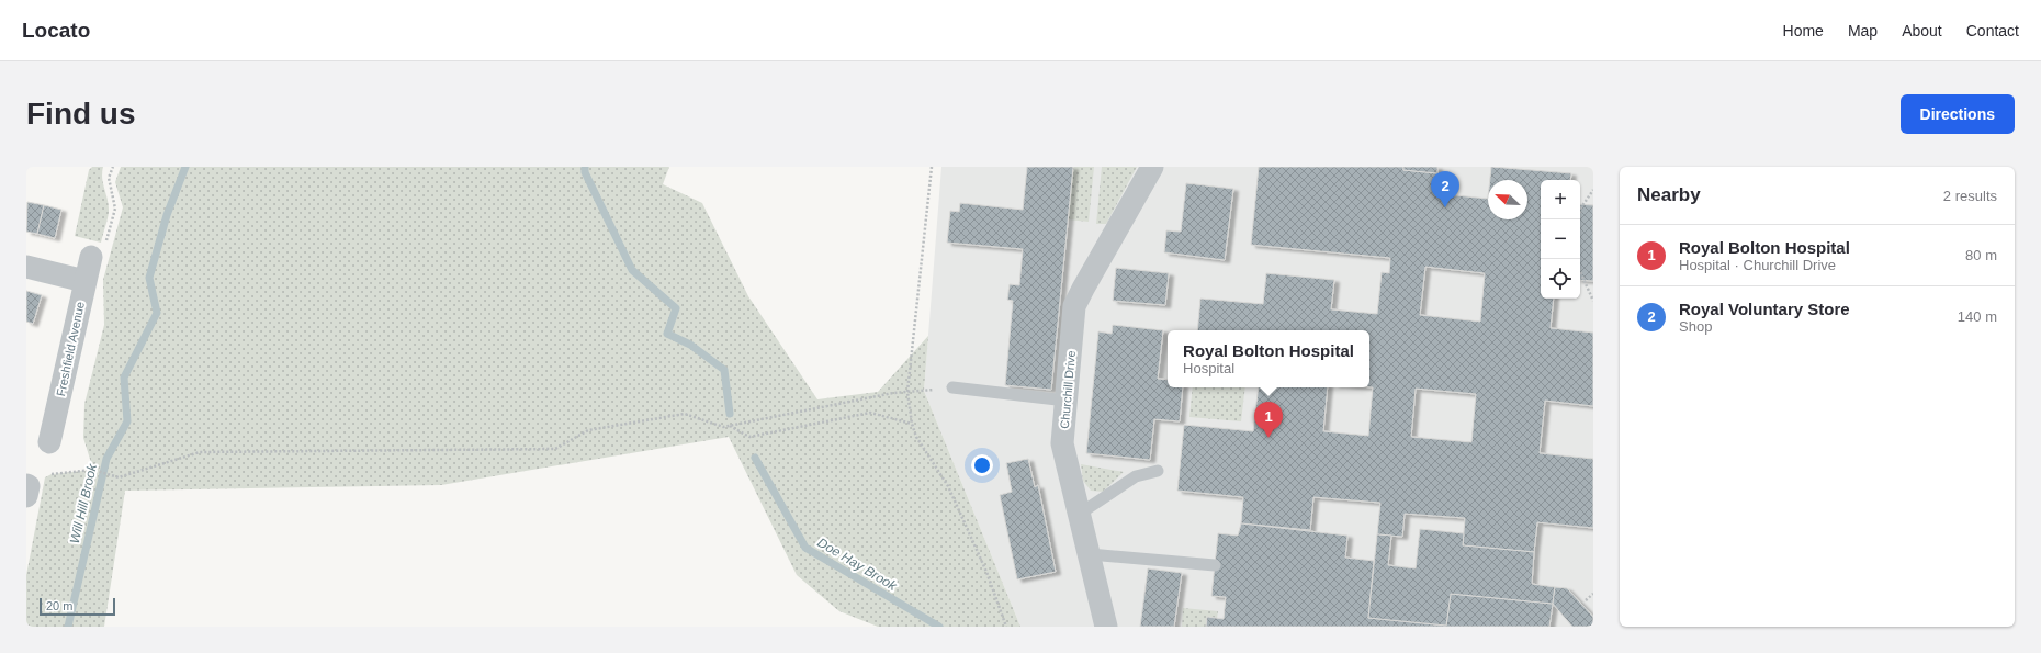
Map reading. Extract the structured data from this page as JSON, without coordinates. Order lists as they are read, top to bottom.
{
  "streets": {
    "street": ["Freshfield Avenue", "Churchill Drive"]
  },
  "water": ["Will Hill Brook", "Doe Hay Brook"],
  "scale_bar": "20 m",
  "north": "top left",
  "page": {
    "header": "Locato",
    "nav": [
      "Home",
      "Map",
      "About",
      "Contact"
    ],
    "buttons": "Directions",
    "title": "Find us",
    "heading": ["Nearby", "2 results"],
    "pins": ["2", "1"],
    "map_buttons": ["+", "−"],
    "list": [
      {
        "mark": "1",
        "name": "Royal Bolton Hospital",
        "note": "Hospital · Churchill Drive",
        "value": "80 m"
      },
      {
        "mark": "2",
        "name": "Royal Voluntary Store",
        "note": "Shop",
        "value": "140 m"
      }
    ],
    "popup": ["Royal Bolton Hospital", "Hospital"],
    "scale": "20 m"
  }
}
